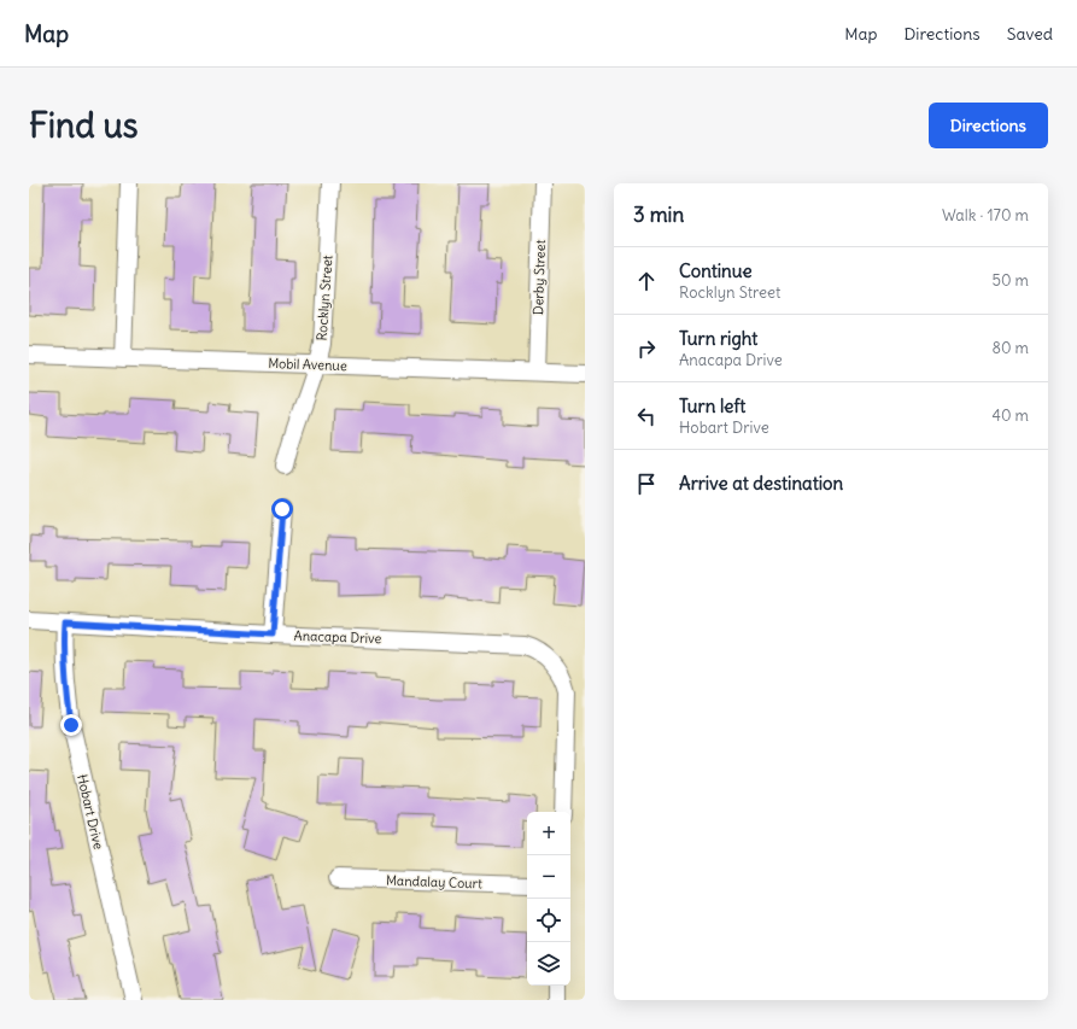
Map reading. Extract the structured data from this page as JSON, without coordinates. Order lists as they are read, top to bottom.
{
  "streets": {
    "street": [
      "Derby Street",
      "Rocklyn Street",
      "Mobil Avenue",
      "Anacapa Drive",
      "Hobart Drive",
      "Mandalay Court"
    ]
  },
  "crossings": [
    ["Derby Street", "Mobil Avenue"],
    ["Rocklyn Street", "Mobil Avenue"],
    ["Anacapa Drive", "Hobart Drive"]
  ],
  "page": {
    "header": "Map",
    "nav": ["Map", "Directions", "Saved"],
    "buttons": "Directions",
    "title": "Find us",
    "heading": ["3 min", "Walk · 170 m"],
    "list": [
      ["Continue", "Rocklyn Street", "50 m"],
      ["Turn right", "Anacapa Drive", "80 m"],
      ["Turn left", "Hobart Drive", "40 m"],
      "Arrive at destination"
    ],
    "map_buttons": ["+", "−"]
  }
}
